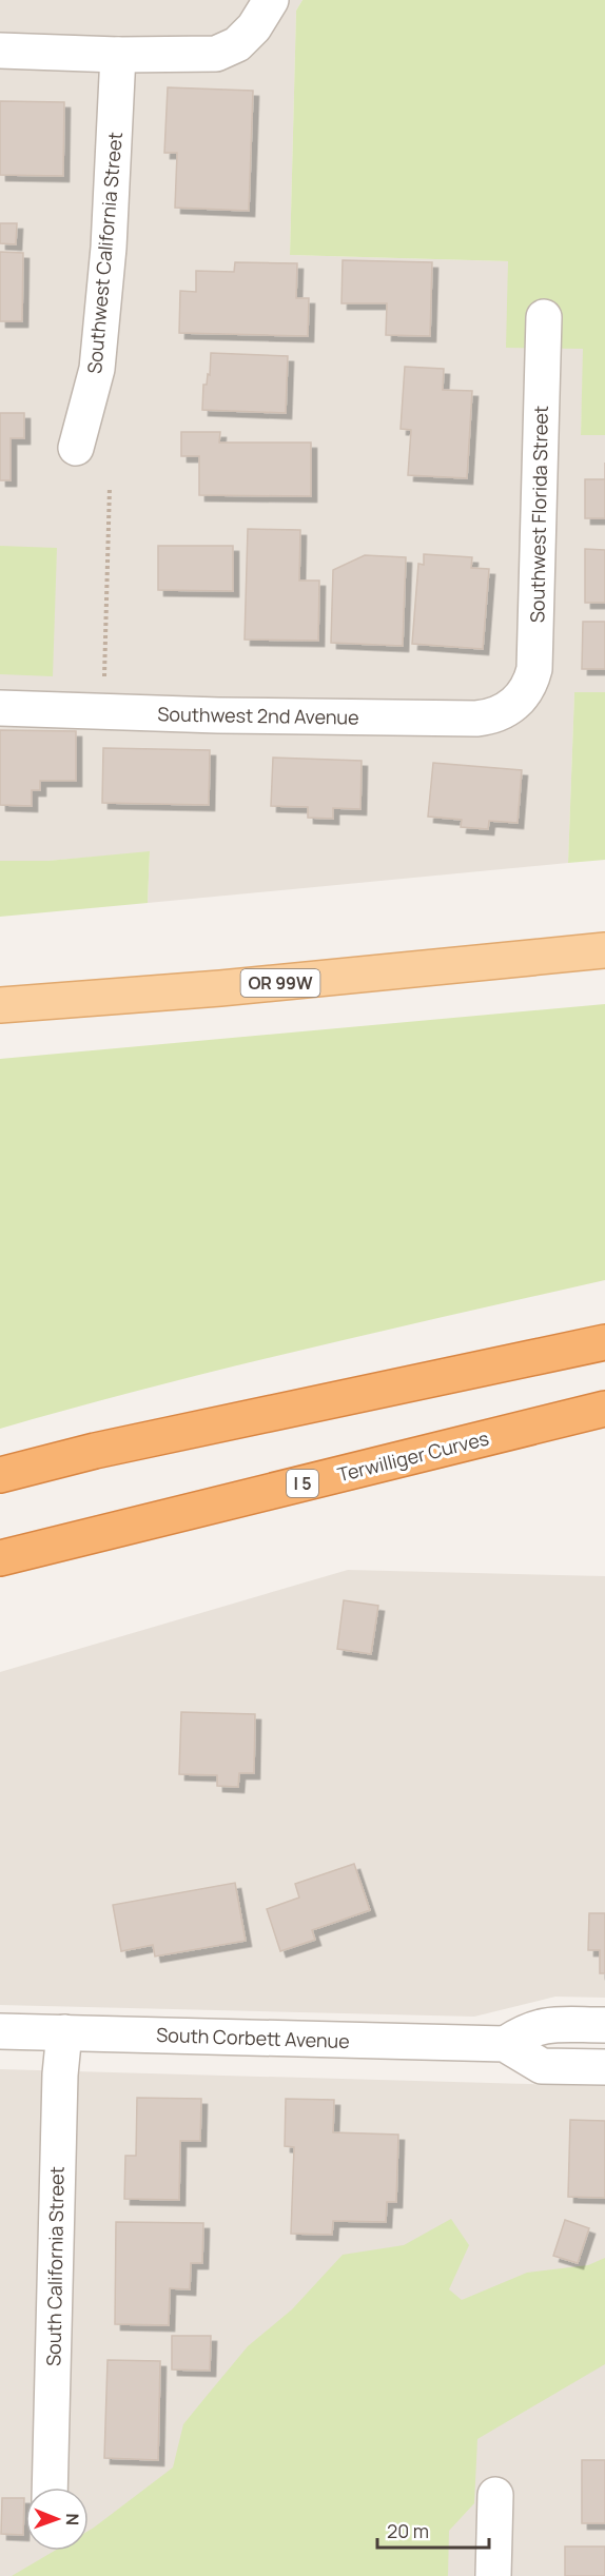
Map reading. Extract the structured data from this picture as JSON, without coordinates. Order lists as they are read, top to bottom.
{
  "streets": {
    "highway": ["Terwilliger Curves", "I 5"],
    "main road": ["OR 99W"],
    "street": [
      "Southwest California Street",
      "Southwest Florida Street",
      "Southwest 2nd Avenue",
      "South Corbett Avenue",
      "South California Street"
    ]
  },
  "crossings": [
    ["Southwest Florida Street", "Southwest 2nd Avenue"],
    ["South Corbett Avenue", "South California Street"]
  ],
  "scale_bar": "20 m",
  "north": "right"
}
